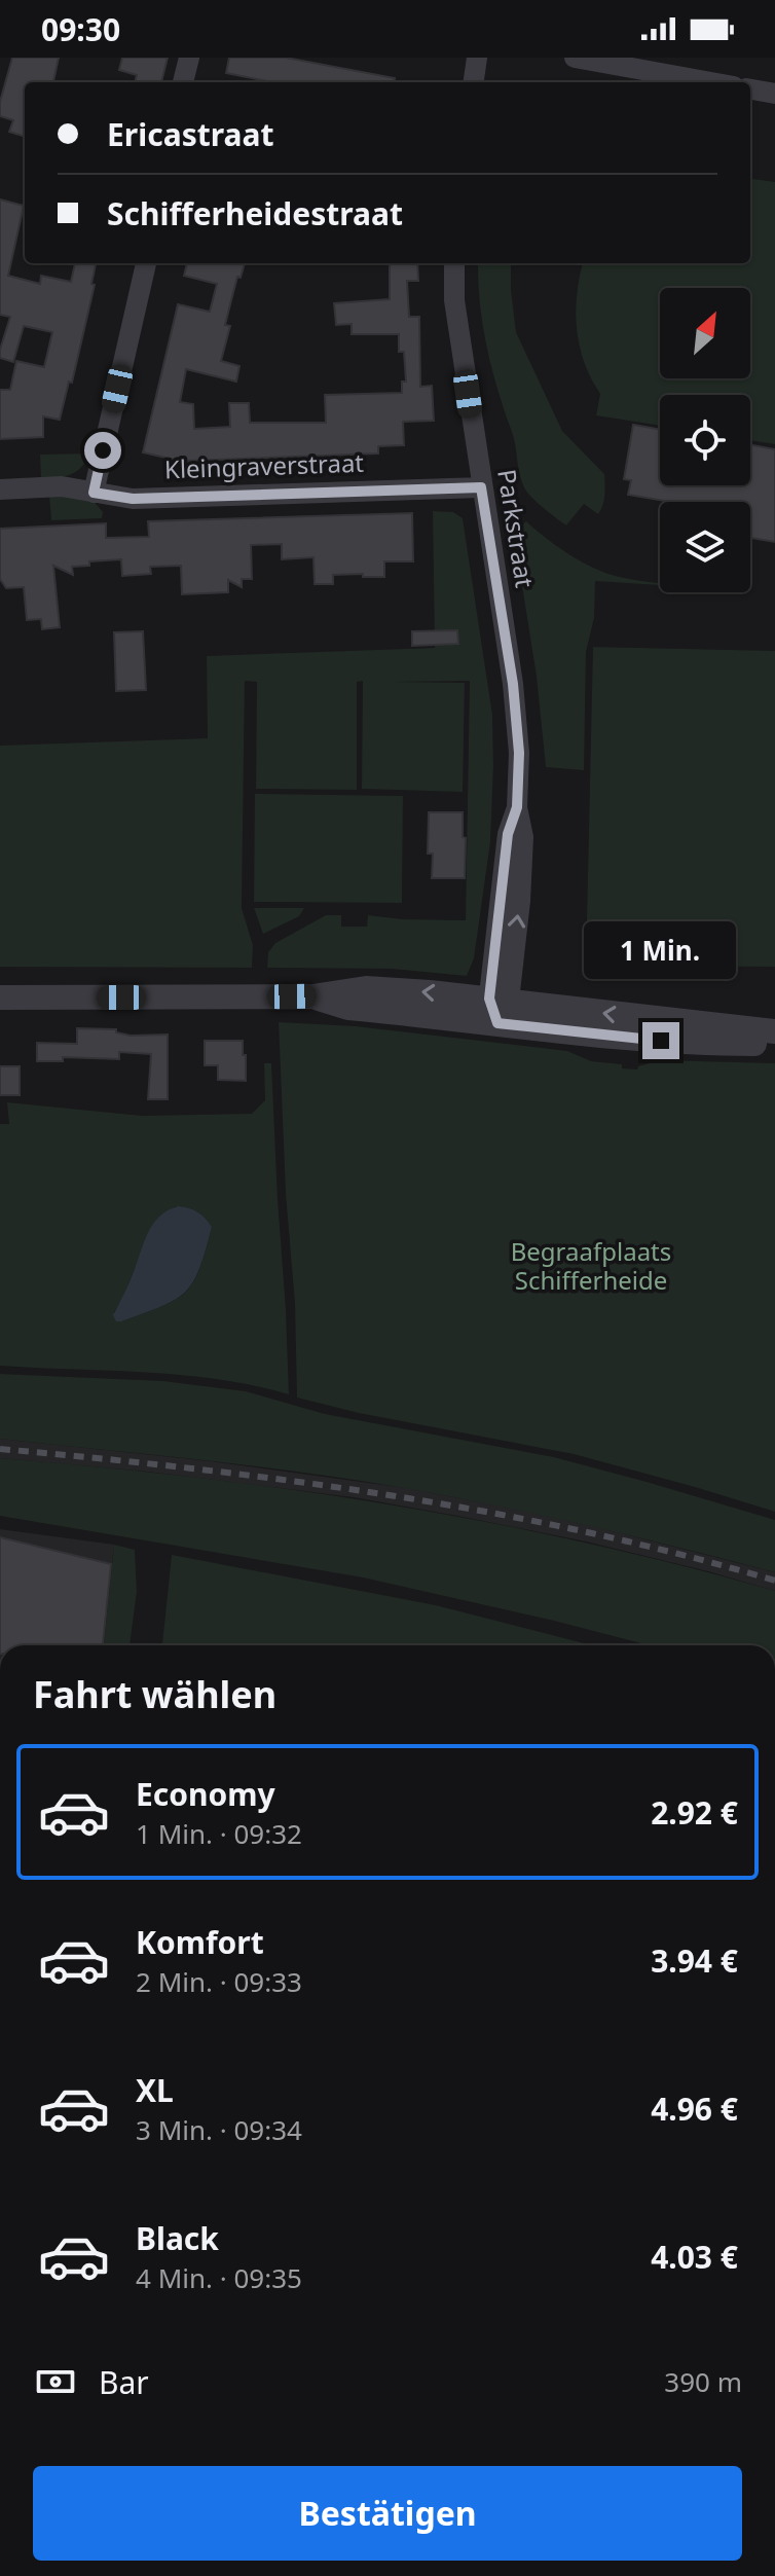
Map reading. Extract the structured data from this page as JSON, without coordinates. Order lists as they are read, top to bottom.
{
  "streets": {
    "street": ["Kleingraverstraat", "Parkstraat"]
  },
  "crossings": [
    ["Kleingraverstraat", "Parkstraat"]
  ],
  "parks": ["Begraafplaats Schifferheide"],
  "north": "top right",
  "page": {
    "status": "09:30",
    "banner": ["Ericastraat", "Schifferheidestraat"],
    "bubble": "1 Min.",
    "heading": "Fahrt wählen",
    "list": [
      {
        "name": "Economy",
        "note": "1 Min. · 09:32",
        "value": "2.92 €"
      },
      {
        "name": "Komfort",
        "note": "2 Min. · 09:33",
        "value": "3.94 €"
      },
      {
        "name": "XL",
        "note": "3 Min. · 09:34",
        "value": "4.96 €"
      },
      {
        "name": "Black",
        "note": "4 Min. · 09:35",
        "value": "4.03 €"
      }
    ],
    "pay": ["Bar", "390 m"],
    "buttons": "Bestätigen"
  }
}
